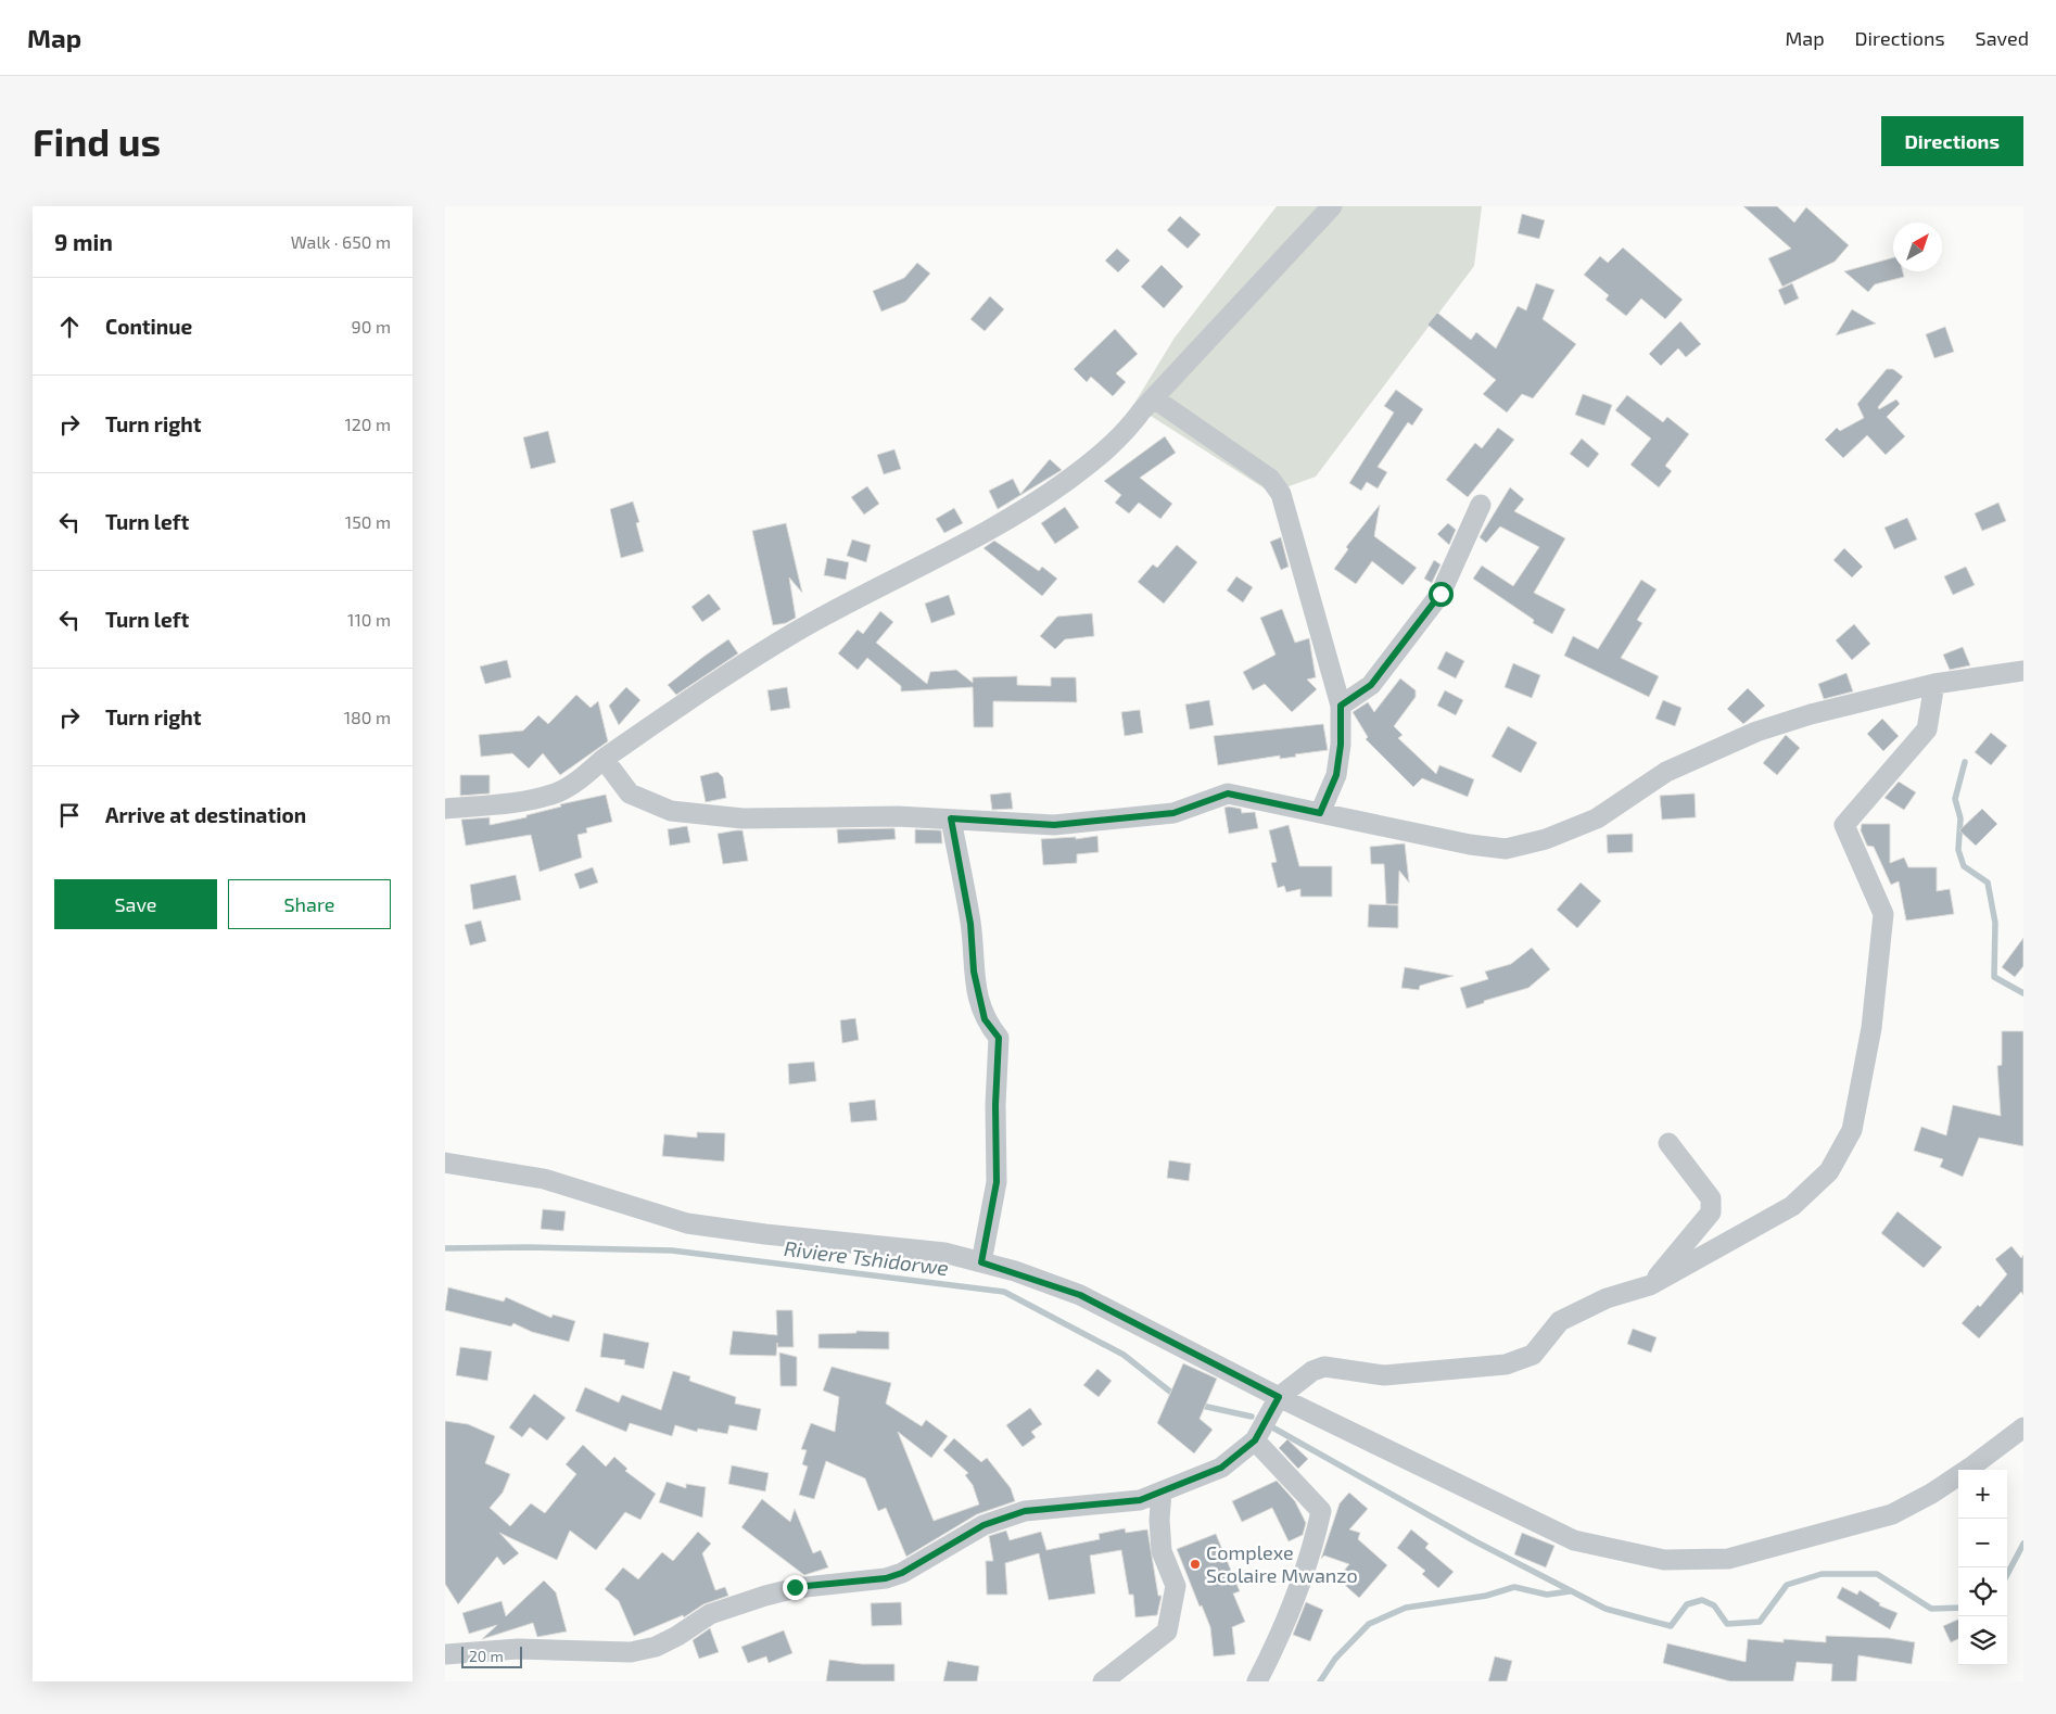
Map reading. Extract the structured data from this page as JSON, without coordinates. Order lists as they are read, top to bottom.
{
  "water": ["Riviere Tshidorwe"],
  "places": ["Complexe Scolaire Mwanzo"],
  "scale_bar": "20 m",
  "north": "top right",
  "page": {
    "header": "Map",
    "nav": ["Map", "Directions", "Saved"],
    "buttons": [
      "Directions",
      ["Save", "Share"]
    ],
    "title": "Find us",
    "heading": ["9 min", "Walk · 650 m"],
    "list": [
      ["Continue", "90 m"],
      ["Turn right", "120 m"],
      ["Turn left", "150 m"],
      ["Turn left", "110 m"],
      ["Turn right", "180 m"],
      "Arrive at destination"
    ],
    "map_buttons": ["+", "−"],
    "scale": "20 m"
  }
}
